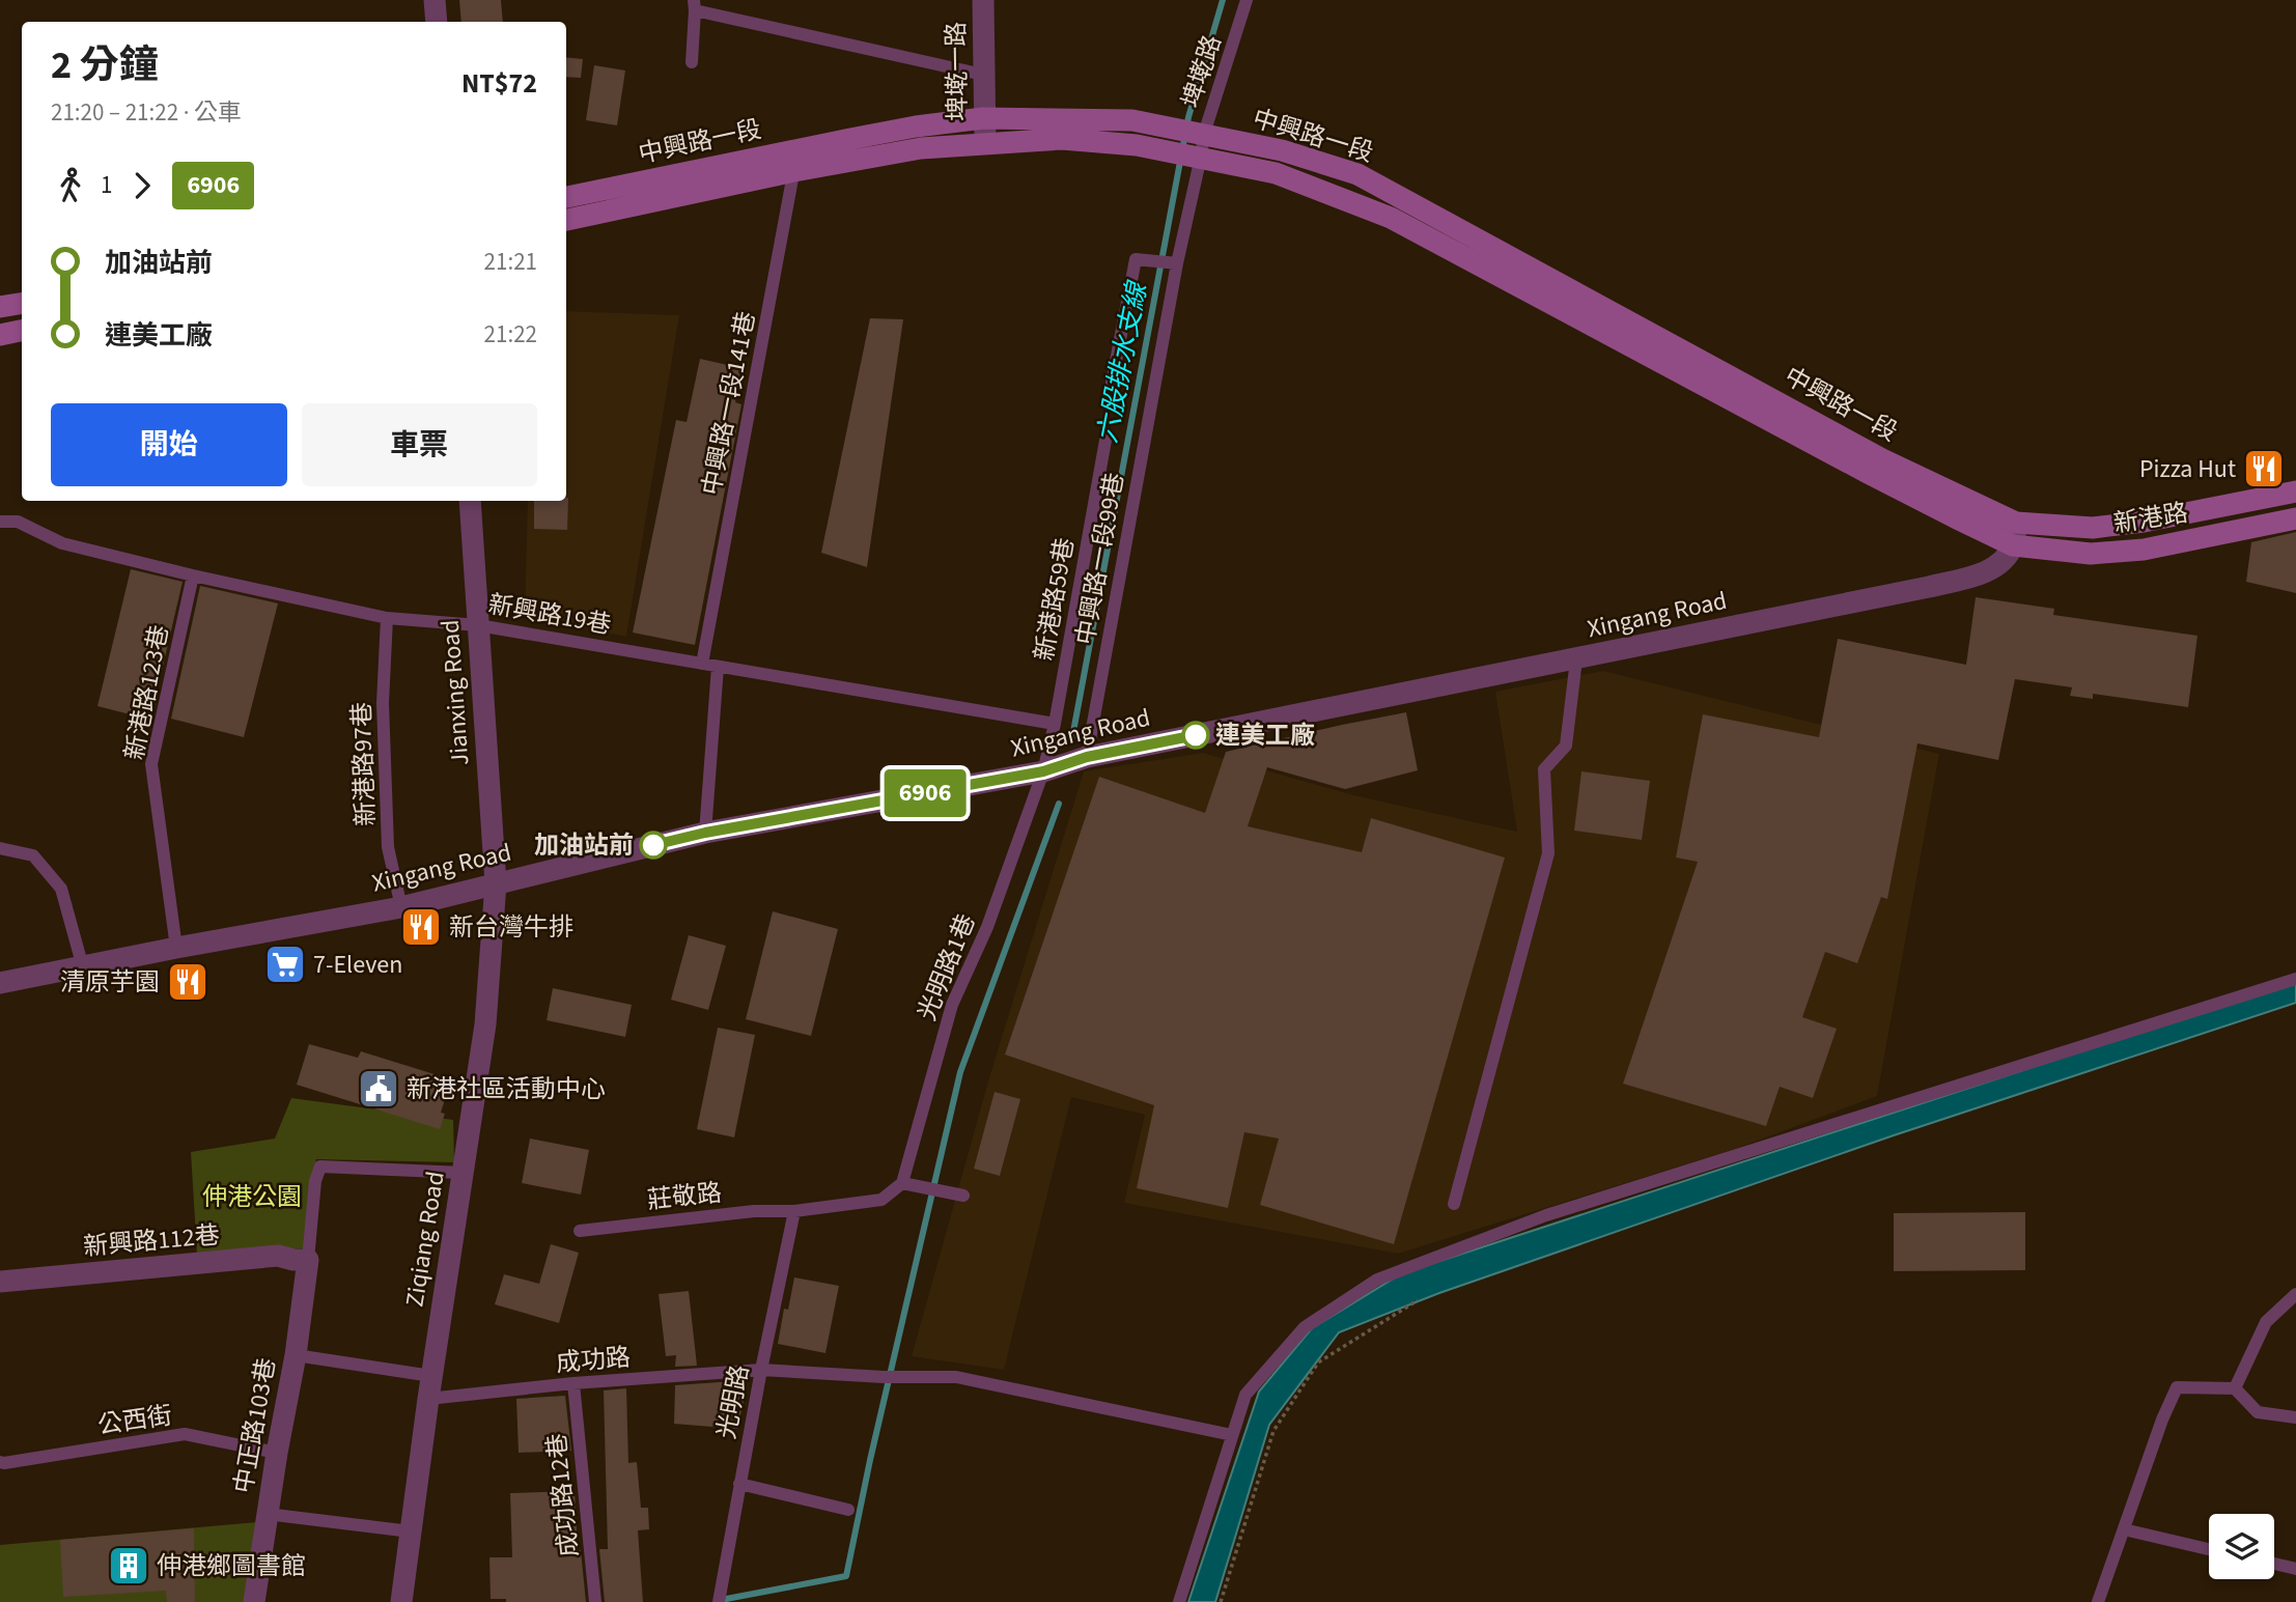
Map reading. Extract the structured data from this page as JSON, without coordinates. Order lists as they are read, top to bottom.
{
  "streets": {
    "main road": ["中興路一段", "新港路"],
    "street": [
      "埤墘一路",
      "Xingang Road",
      "Jianxing Road",
      "Ziqiang Road",
      "新興路112巷",
      "中正路103巷"
    ],
    "lane": [
      "埤墘路",
      "中興路一段141巷",
      "中興路一段99巷",
      "新港路59巷",
      "新興路19巷",
      "新港路123巷",
      "新港路97巷",
      "光明路1巷",
      "莊敬路",
      "成功路",
      "光明路",
      "公西街",
      "成功路12巷"
    ]
  },
  "crossings": [
    ["埤墘一路", "中興路一段"],
    ["埤墘路", "中興路一段"],
    ["埤墘路", "中興路一段99巷"],
    ["中興路一段", "中興路一段141巷"],
    ["中興路一段", "新港路"],
    ["中興路一段", "中興路一段99巷"],
    ["中興路一段", "Xingang Road"],
    ["中興路一段141巷", "新興路19巷"],
    ["新港路", "Xingang Road"],
    ["中興路一段99巷", "Xingang Road"],
    ["新港路59巷", "新興路19巷"],
    ["新港路59巷", "Xingang Road"],
    ["新港路59巷", "光明路1巷"],
    ["新興路19巷", "新港路123巷"],
    ["新興路19巷", "Jianxing Road"],
    ["新興路19巷", "新港路97巷"],
    ["Xingang Road", "新港路123巷"],
    ["Xingang Road", "Jianxing Road"],
    ["Xingang Road", "新港路97巷"],
    ["Xingang Road", "光明路1巷"],
    ["Xingang Road", "Ziqiang Road"],
    ["Jianxing Road", "Ziqiang Road"],
    ["莊敬路", "光明路"],
    ["Ziqiang Road", "成功路"],
    ["新興路112巷", "中正路103巷"],
    ["成功路", "光明路"],
    ["成功路", "成功路12巷"],
    ["公西街", "中正路103巷"]
  ],
  "water": ["六股排水支線"],
  "parks": ["伸港公園"],
  "places": {
    "restaurant": ["Pizza Hut", "新台灣牛排", "清原芋園"],
    "other": ["連美工廠", "加油站前"],
    "supermarket": ["7-Eleven"],
    "public building": ["新港社區活動中心"],
    "building": ["伸港鄉圖書館"]
  },
  "lines": ["bus line 6906"],
  "page": {
    "on_map": "6906",
    "heading": ["2 分鐘", "21:20 – 21:22 · 公車", "NT$72"],
    "legs": ["1", "6906"],
    "list": [
      {
        "name": "加油站前",
        "value": "21:21"
      },
      {
        "name": "連美工廠",
        "value": "21:22"
      }
    ],
    "buttons": ["開始", "車票"]
  }
}
